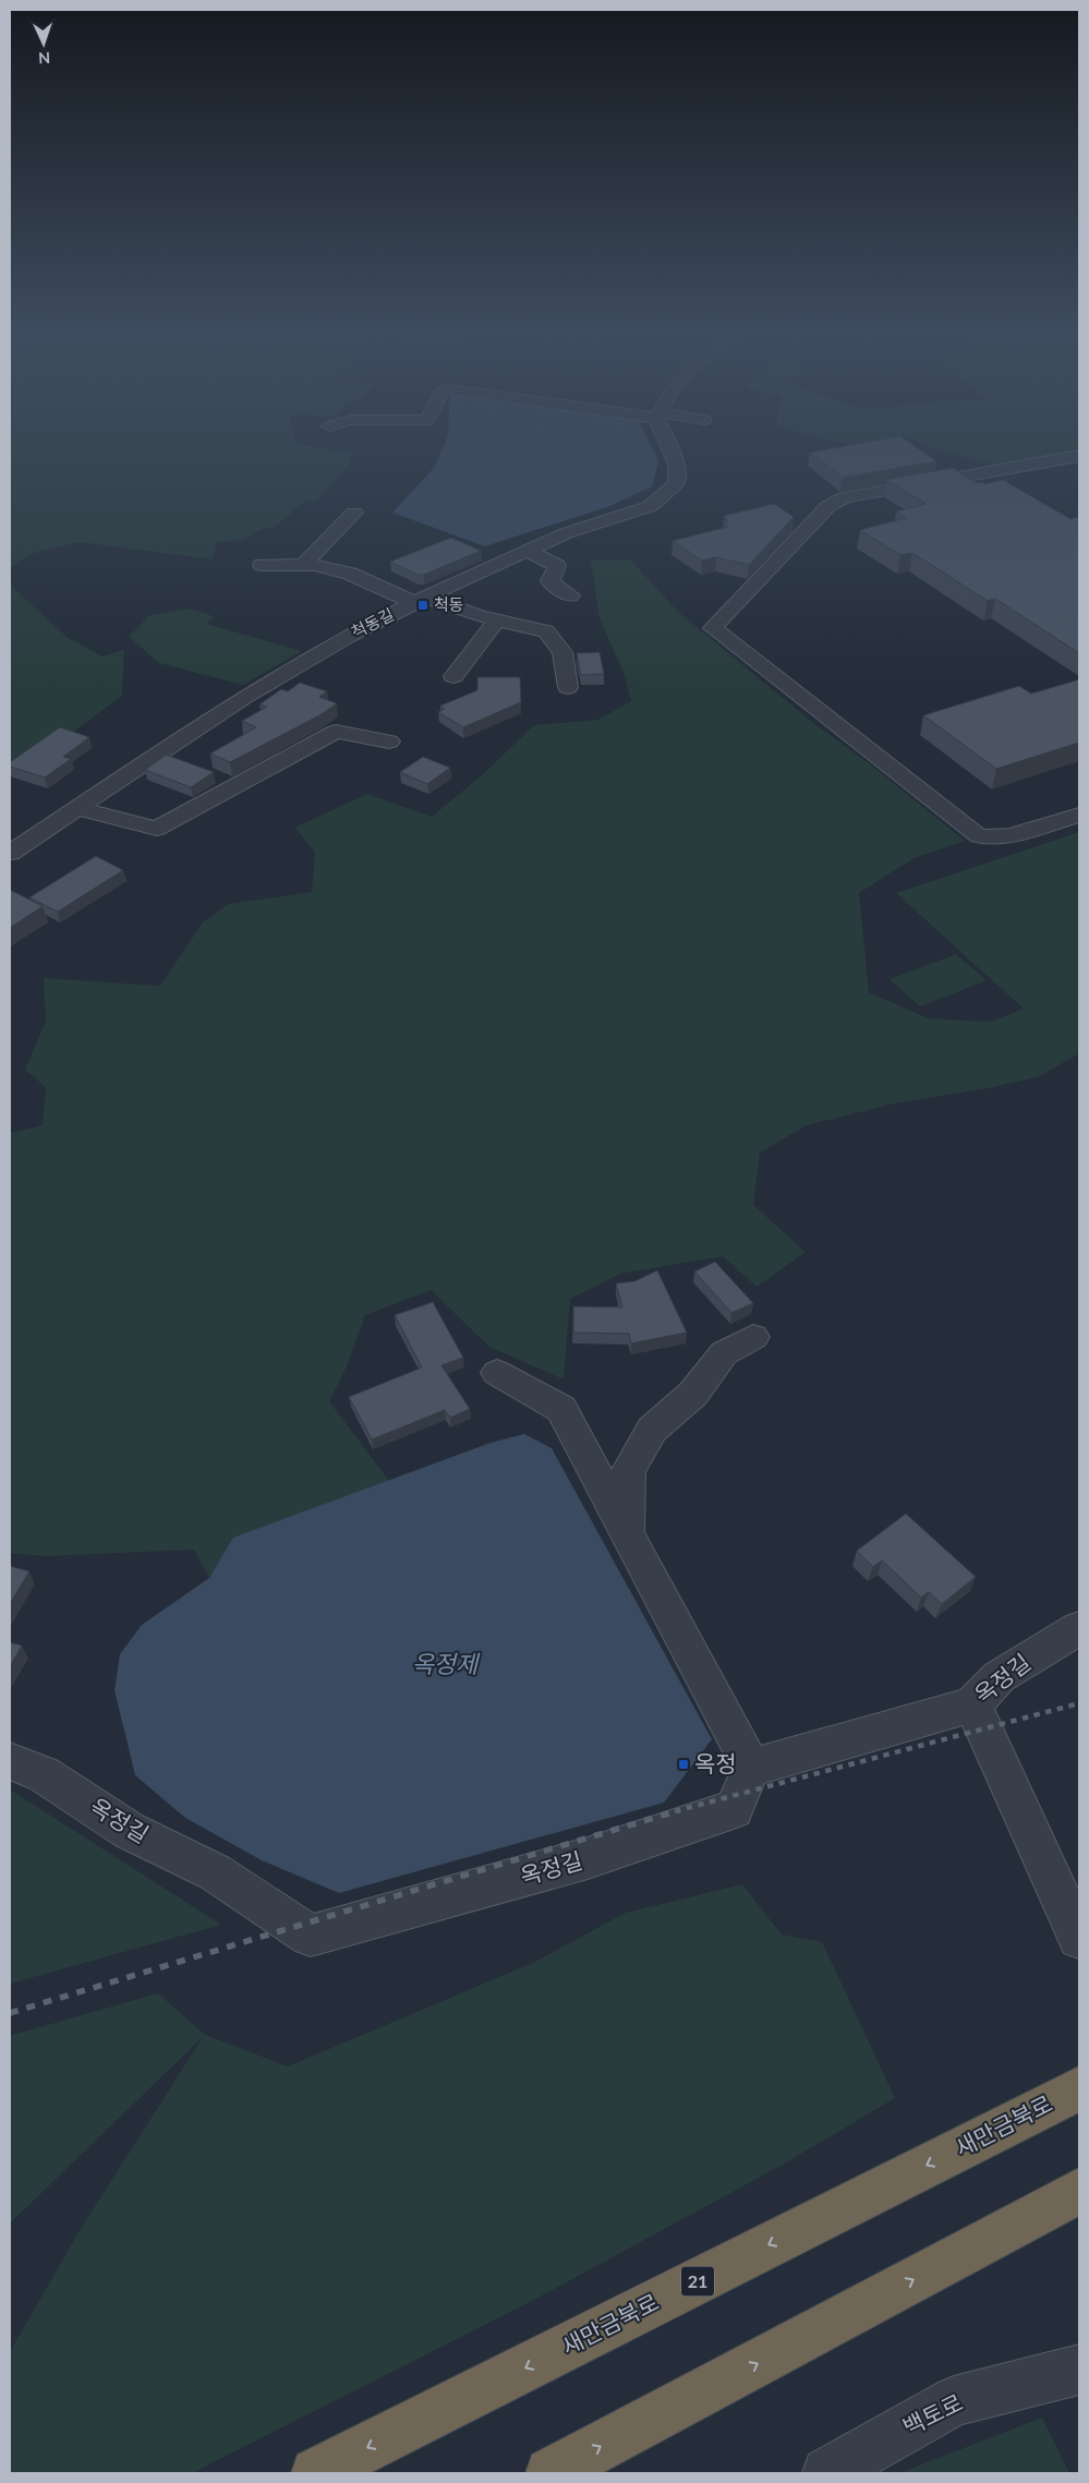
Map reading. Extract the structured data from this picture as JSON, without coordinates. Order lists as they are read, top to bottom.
{
  "streets": {
    "highway": ["새만금북로", "21"],
    "street": ["척동길", "옥정길", "백토로"]
  },
  "water": ["옥정제"],
  "places": {
    "transit": ["척동", "옥정"]
  },
  "north": "bottom"
}
